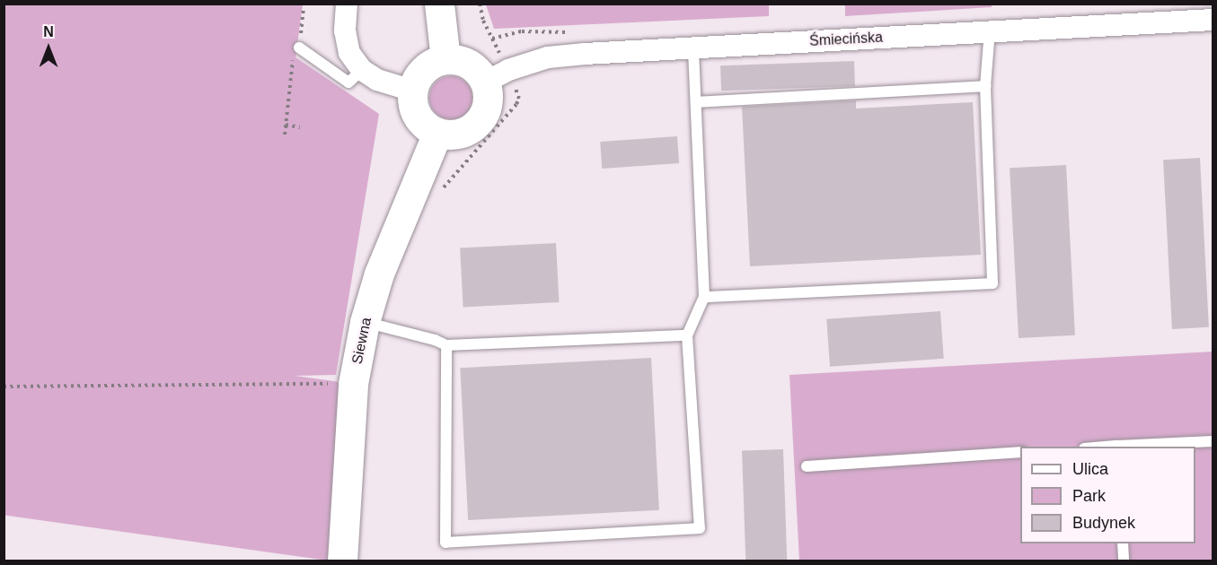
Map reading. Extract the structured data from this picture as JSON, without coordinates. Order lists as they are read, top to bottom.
{
  "streets": {
    "main road": ["Siewna"],
    "street": ["Śmiecińska"]
  },
  "crossings": [
    ["Śmiecińska", "Siewna"]
  ],
  "legend": ["Ulica", "Park", "Budynek"],
  "north": "top"
}
